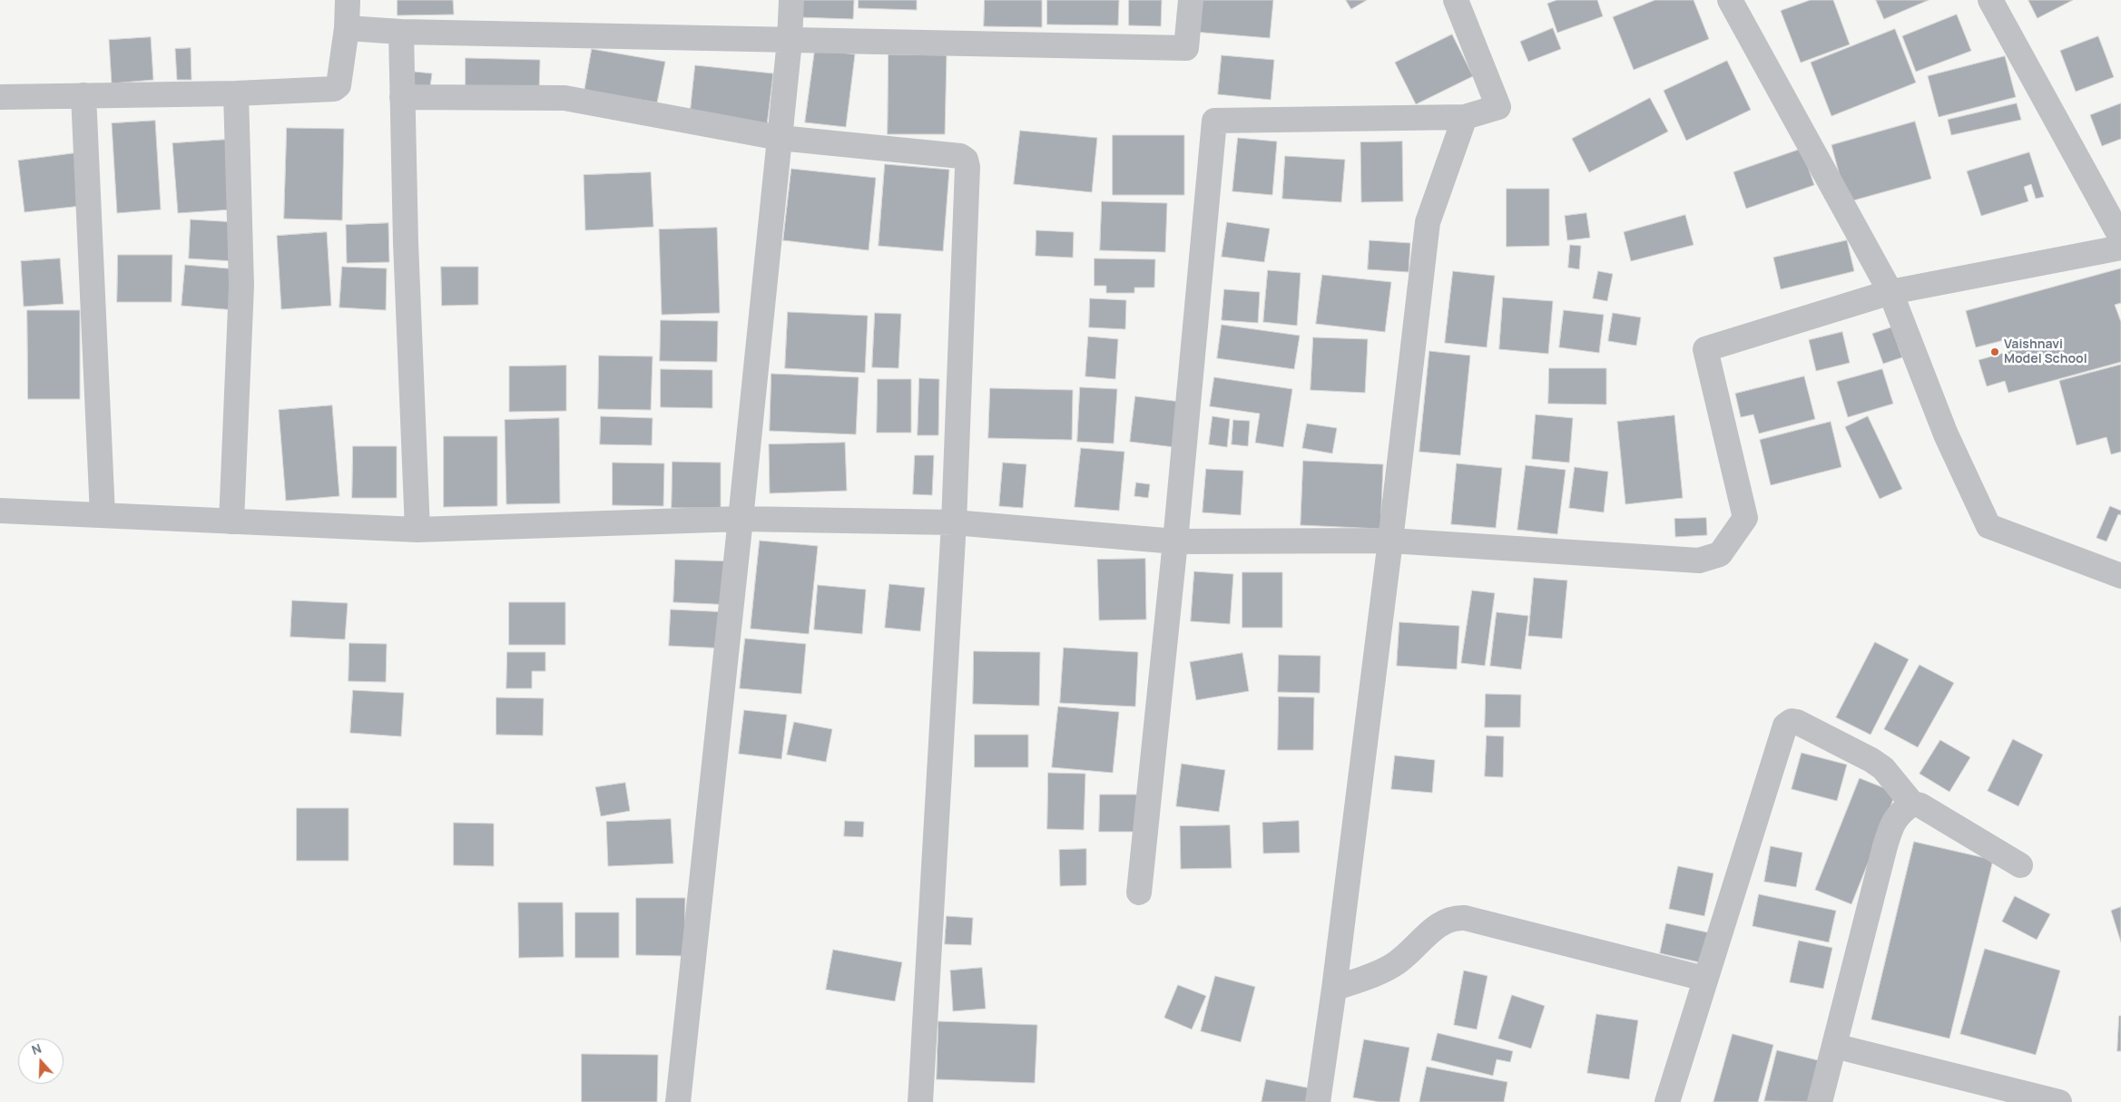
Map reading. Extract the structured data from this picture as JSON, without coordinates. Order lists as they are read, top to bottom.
{
  "places": ["Vaishnavi Model School"],
  "north": "top"
}
